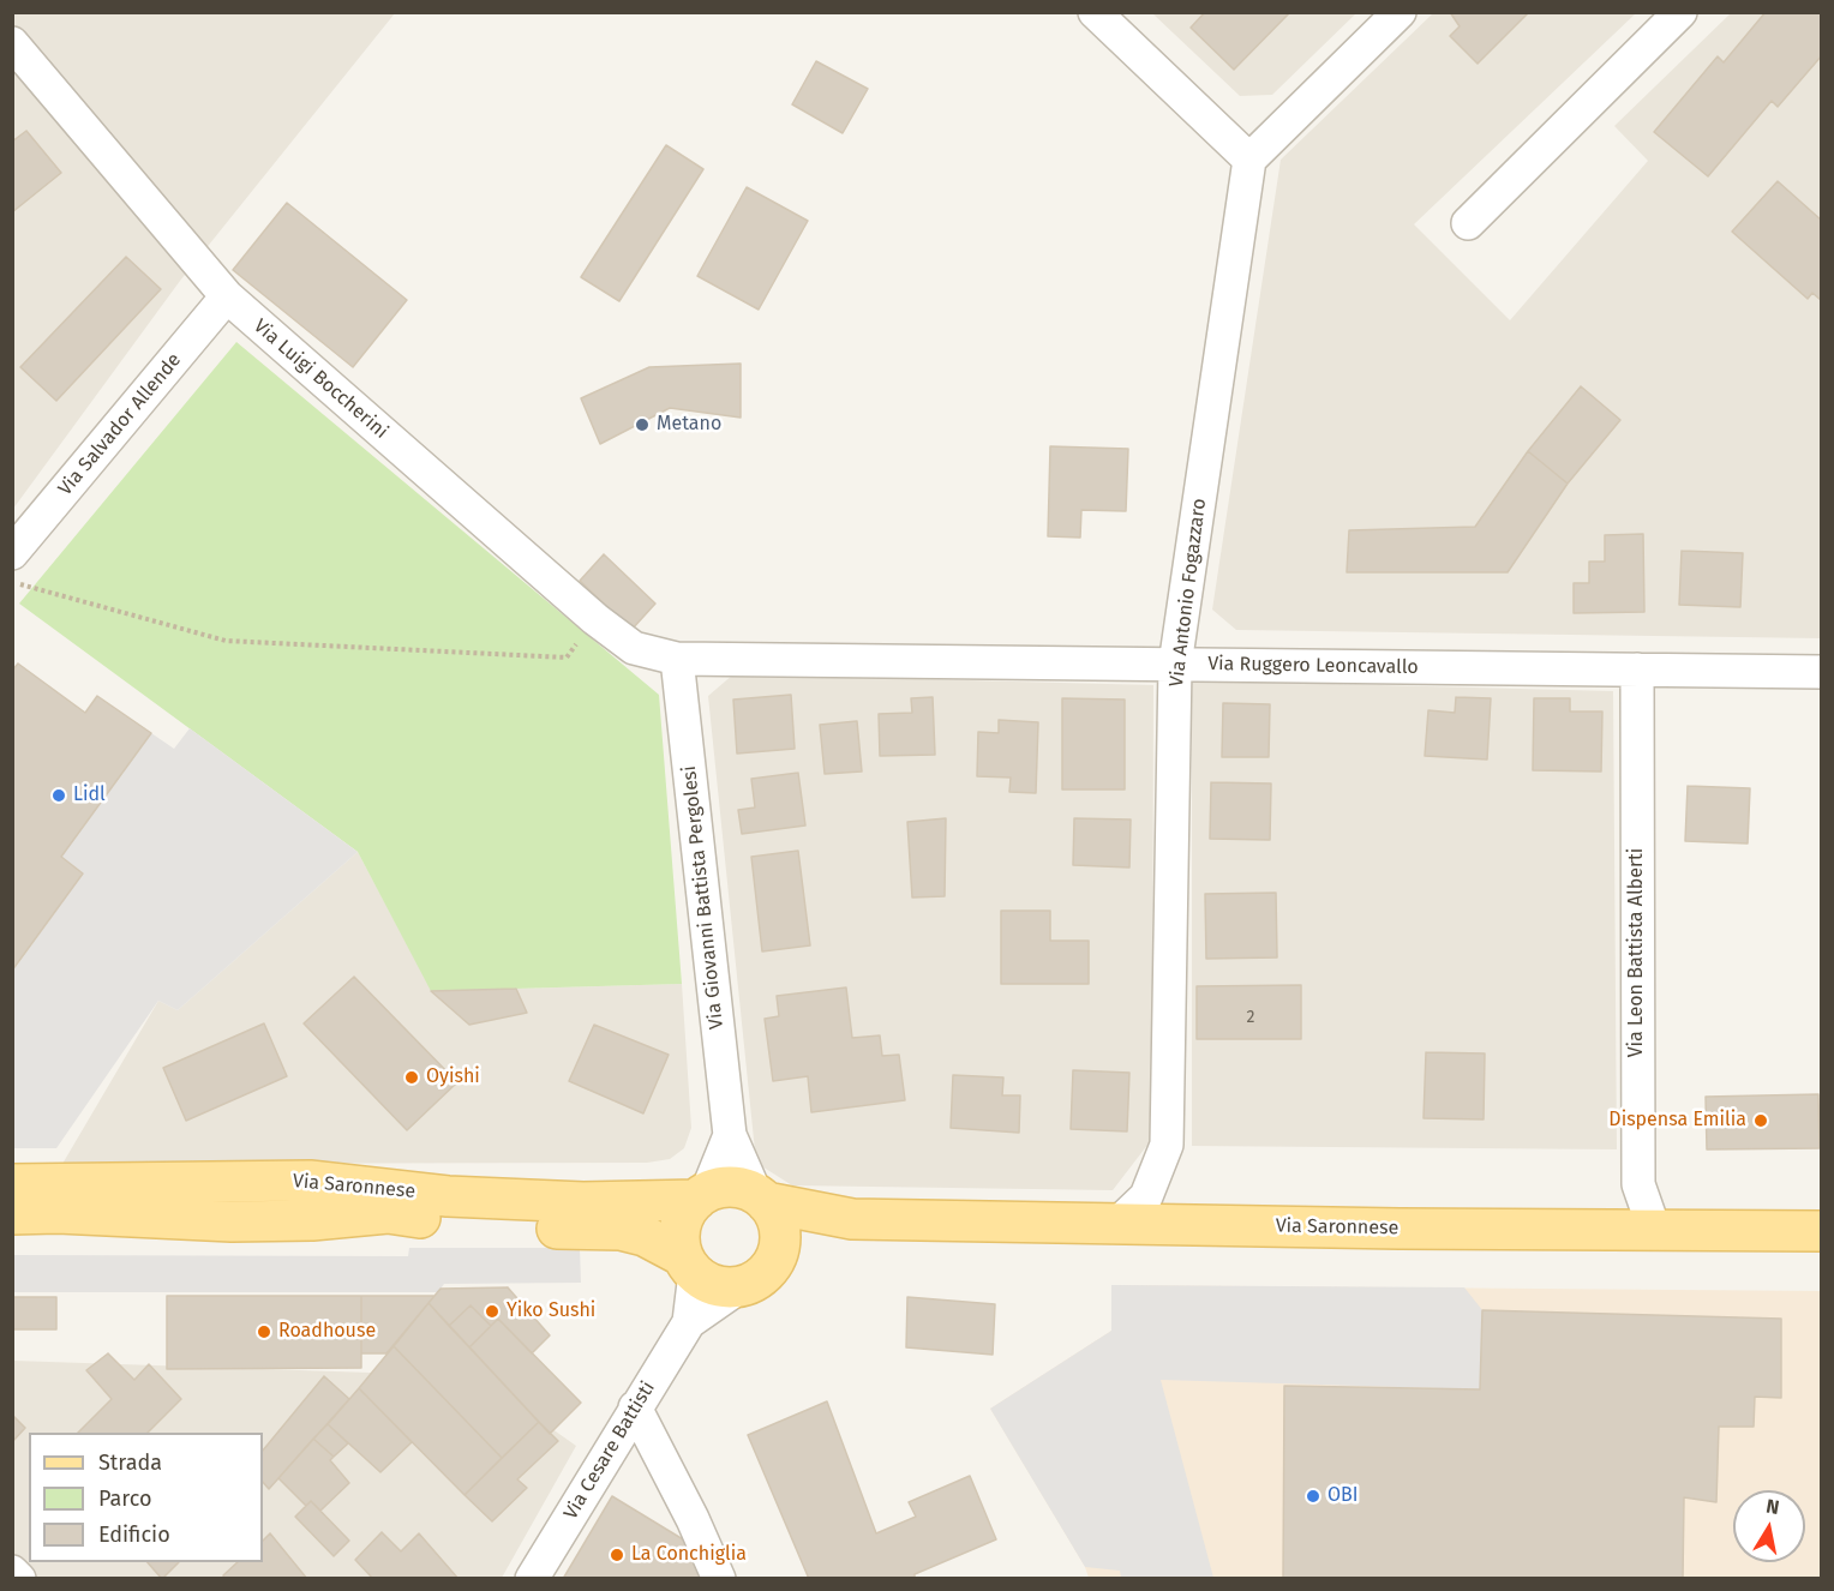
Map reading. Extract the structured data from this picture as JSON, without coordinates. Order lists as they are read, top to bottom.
{
  "streets": {
    "main road": ["Via Saronnese"],
    "street": [
      "Via Luigi Boccherini",
      "Via Salvador Allende",
      "Via Antonio Fogazzaro",
      "Via Ruggero Leoncavallo",
      "Via Giovanni Battista Pergolesi",
      "Via Leon Battista Alberti",
      "Via Cesare Battisti"
    ]
  },
  "crossings": [
    ["Via Luigi Boccherini", "Via Salvador Allende"],
    ["Via Luigi Boccherini", "Via Ruggero Leoncavallo"],
    ["Via Luigi Boccherini", "Via Giovanni Battista Pergolesi"],
    ["Via Antonio Fogazzaro", "Via Ruggero Leoncavallo"],
    ["Via Antonio Fogazzaro", "Via Saronnese"],
    ["Via Ruggero Leoncavallo", "Via Giovanni Battista Pergolesi"],
    ["Via Ruggero Leoncavallo", "Via Leon Battista Alberti"],
    ["Via Giovanni Battista Pergolesi", "Via Saronnese"],
    ["Via Giovanni Battista Pergolesi", "Via Cesare Battisti"],
    ["Via Leon Battista Alberti", "Via Saronnese"],
    ["Via Saronnese", "Via Cesare Battisti"]
  ],
  "places": [
    "Metano",
    "Lidl",
    "Oyishi",
    "Dispensa Emilia",
    "Yiko Sushi",
    "Roadhouse",
    "OBI",
    "La Conchiglia"
  ],
  "house_numbers": ["2"],
  "legend": ["Strada", "Parco", "Edificio"],
  "north": "top"
}
